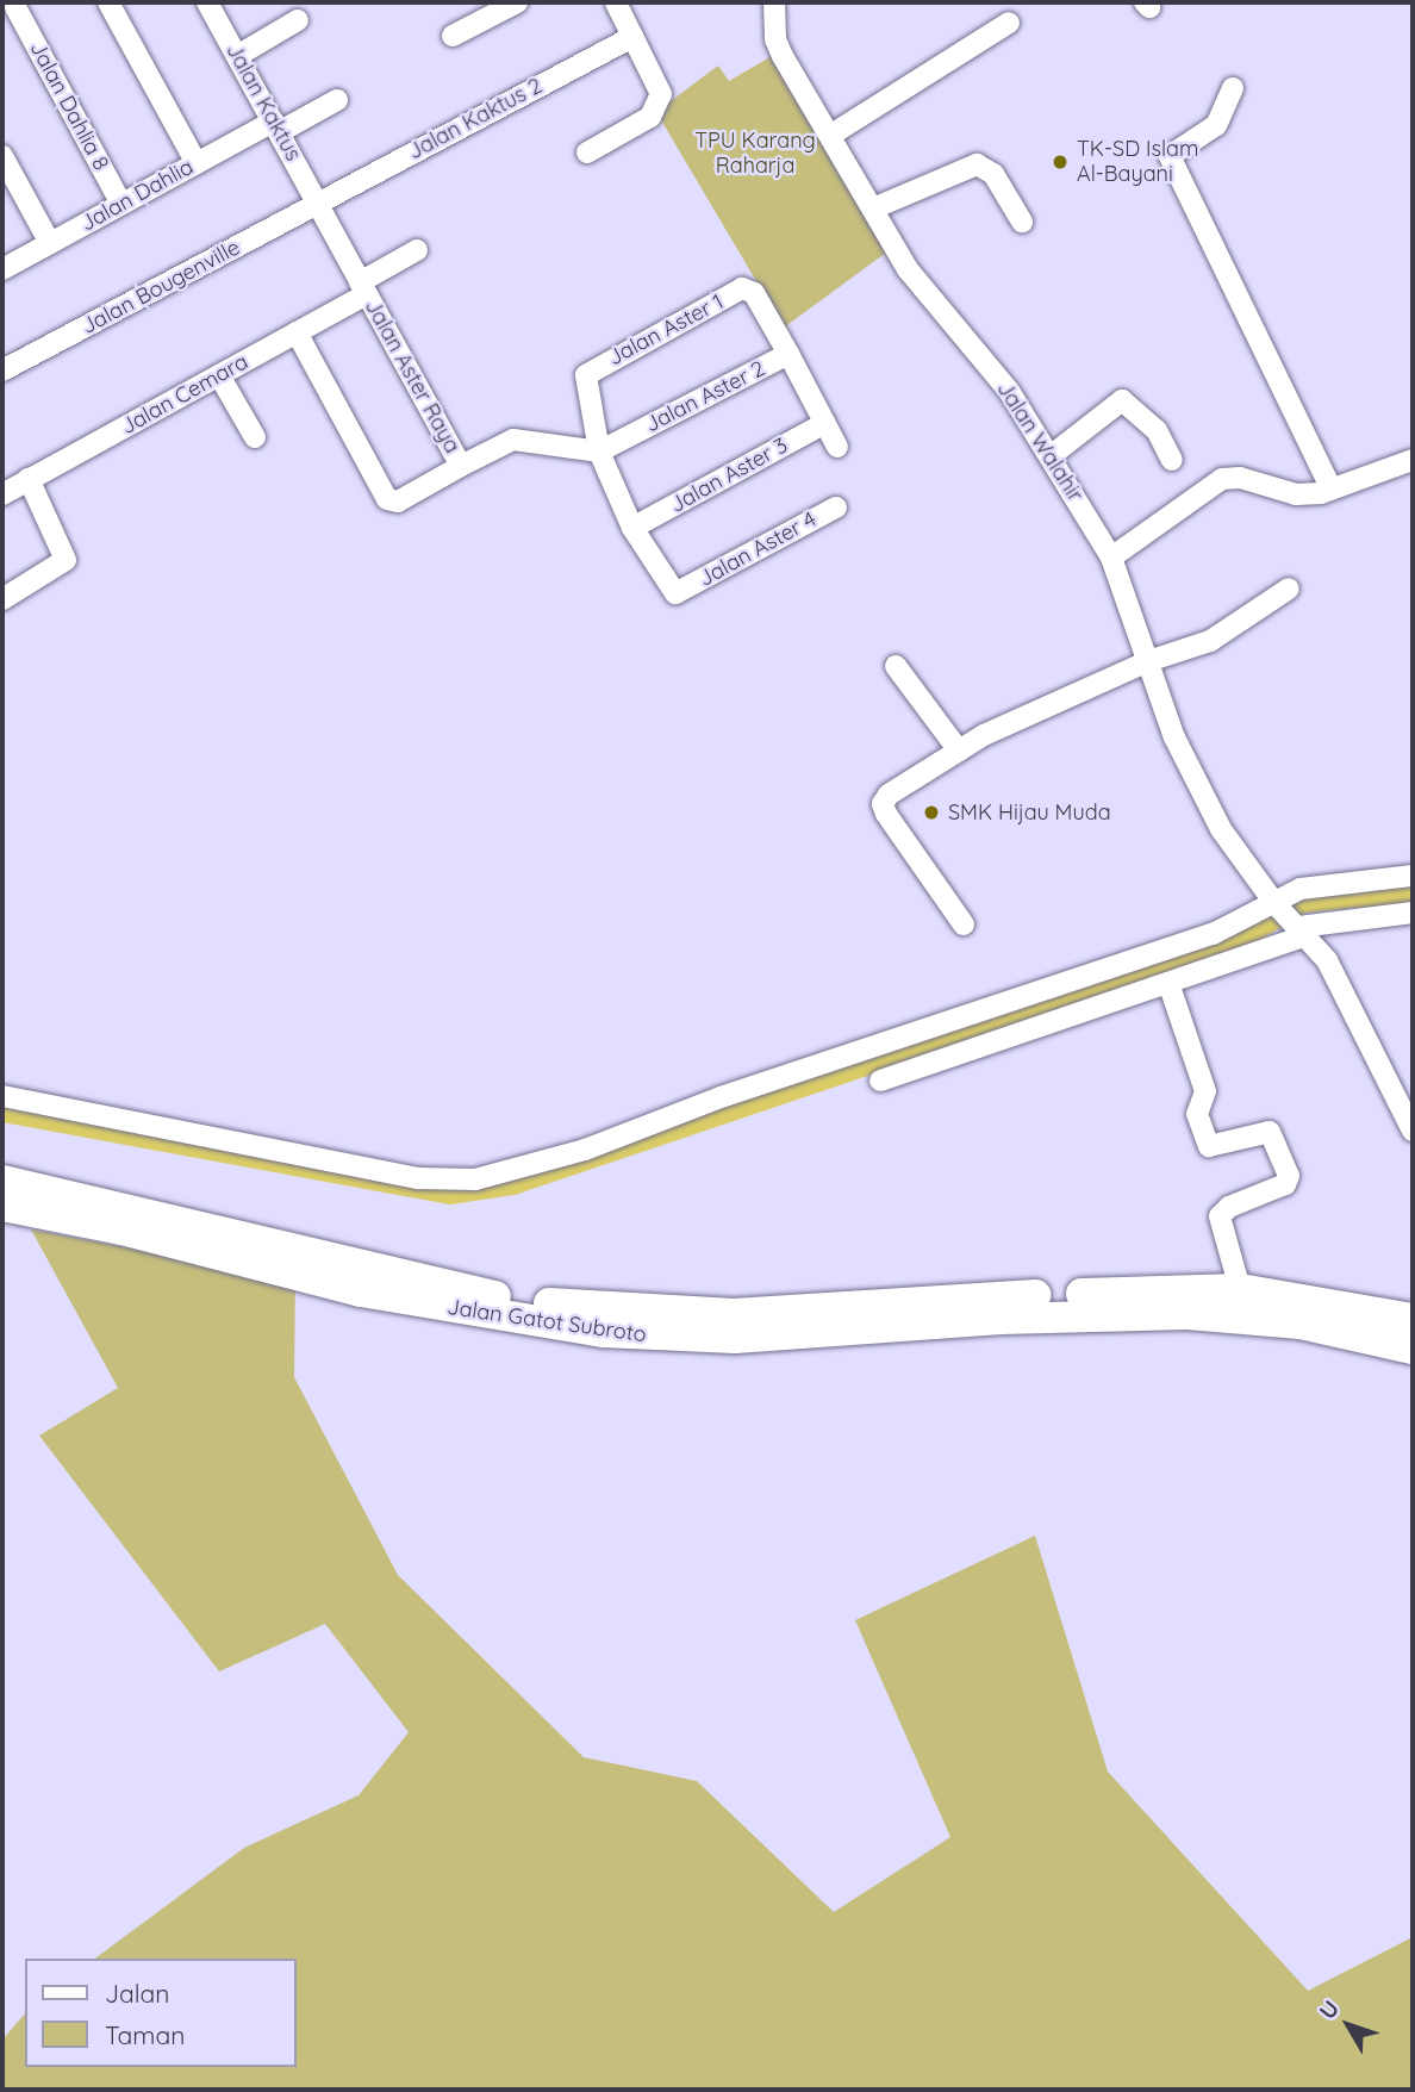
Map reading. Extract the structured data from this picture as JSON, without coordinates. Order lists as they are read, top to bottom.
{
  "streets": {
    "highway": ["Jalan Gatot Subroto"],
    "street": [
      "Jalan Kaktus",
      "Jalan Dahlia 8",
      "Jalan Kaktus 2",
      "Jalan Dahlia",
      "Jalan Bougenville",
      "Jalan Aster 1",
      "Jalan Aster Raya",
      "Jalan Cemara",
      "Jalan Aster 2",
      "Jalan Walahir",
      "Jalan Aster 3",
      "Jalan Aster 4"
    ]
  },
  "crossings": [
    ["Jalan Kaktus", "Jalan Kaktus 2"],
    ["Jalan Kaktus", "Jalan Dahlia"],
    ["Jalan Kaktus", "Jalan Bougenville"],
    ["Jalan Kaktus", "Jalan Aster Raya"],
    ["Jalan Dahlia 8", "Jalan Dahlia"],
    ["Jalan Kaktus 2", "Jalan Bougenville"],
    ["Jalan Kaktus 2", "Jalan Aster Raya"],
    ["Jalan Bougenville", "Jalan Aster Raya"],
    ["Jalan Aster 1", "Jalan Aster Raya"],
    ["Jalan Aster 1", "Jalan Aster 2"],
    ["Jalan Aster Raya", "Jalan Cemara"],
    ["Jalan Aster Raya", "Jalan Aster 2"],
    ["Jalan Aster 2", "Jalan Aster 3"],
    ["Jalan Aster 3", "Jalan Aster 4"]
  ],
  "parks": ["TPU Karang Raharja"],
  "places": ["TK-SD Islam Al-Bayani", "SMK Hijau Muda"],
  "legend": ["Jalan", "Taman"],
  "north": "top left"
}
